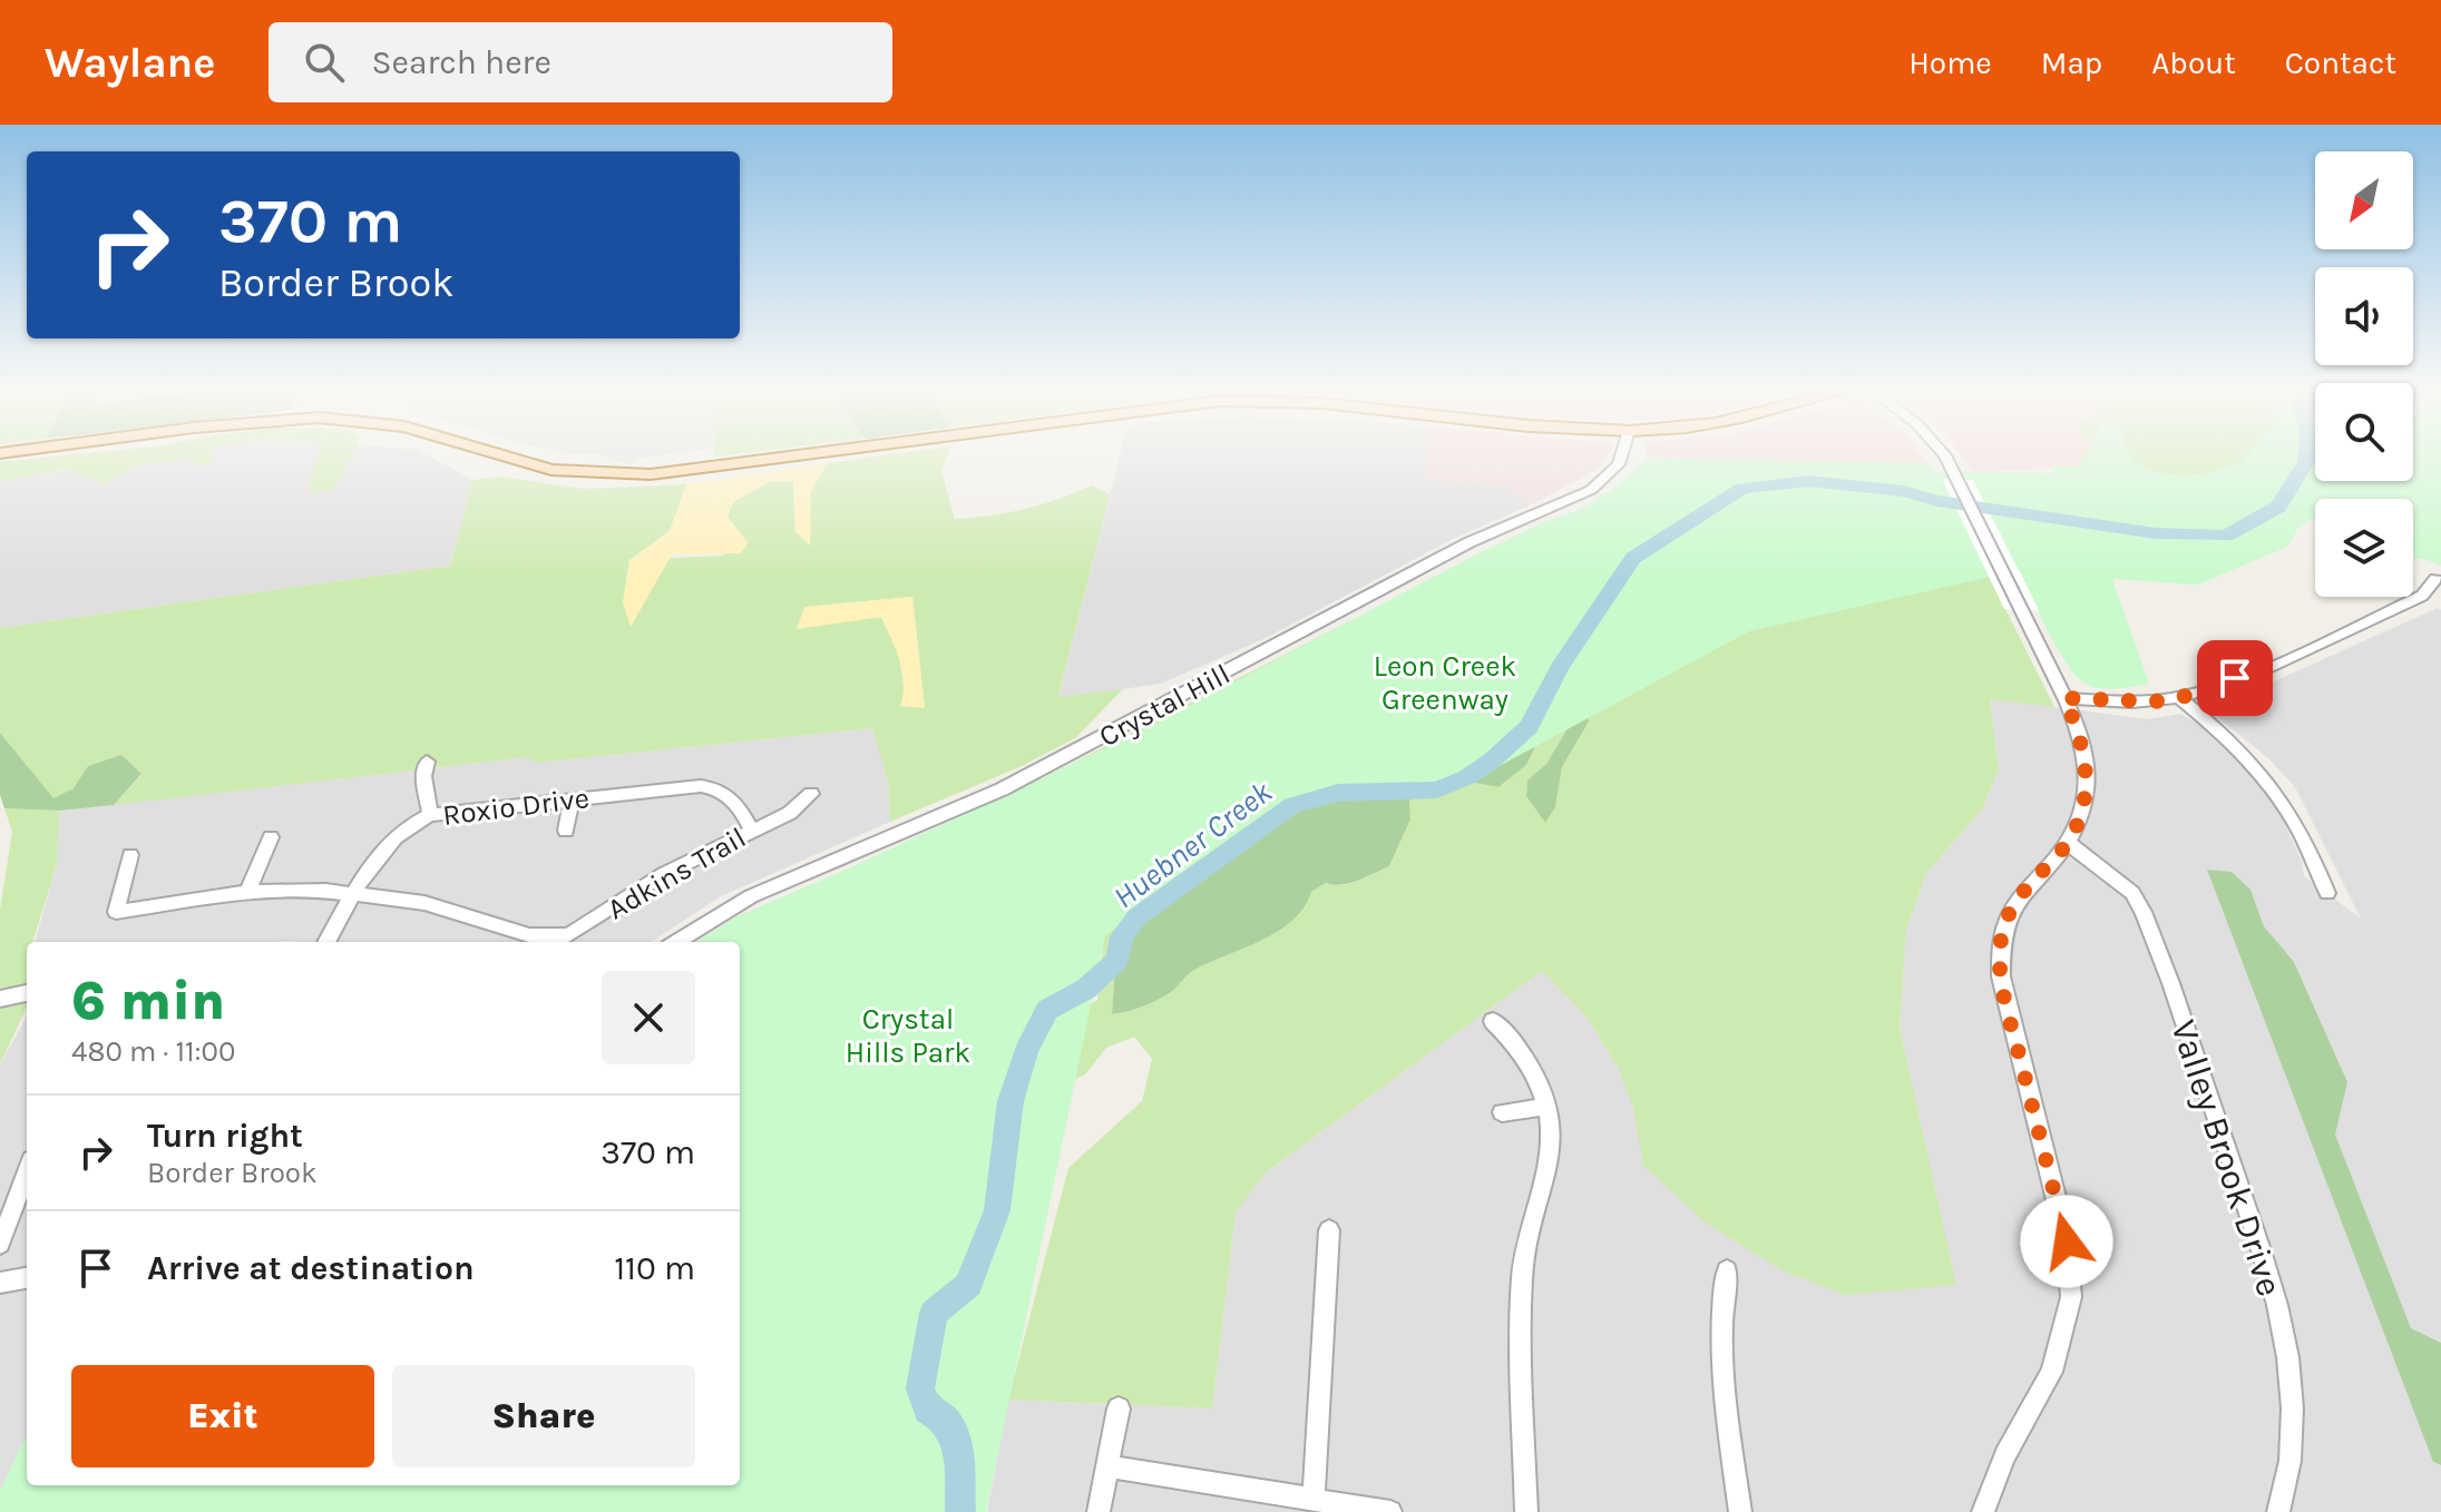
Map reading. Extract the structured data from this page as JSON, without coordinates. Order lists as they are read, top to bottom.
{
  "streets": {
    "street": [
      "Crystal Hill",
      "Roxio Drive",
      "Adkins Trail",
      "Valley Brook Drive"
    ]
  },
  "crossings": [
    ["Roxio Drive", "Adkins Trail"]
  ],
  "water": ["Huebner Creek"],
  "parks": ["Leon Creek Greenway", "Crystal Hills Park"],
  "north": "bottom left",
  "page": {
    "header": "Waylane",
    "search": "Search here",
    "nav": [
      "Home",
      "Map",
      "About",
      "Contact"
    ],
    "turn": ["370 m", "Border Brook"],
    "heading": ["6 min", "480 m · 11:00"],
    "list": [
      {
        "name": "Turn right",
        "note": "Border Brook",
        "value": "370 m"
      },
      {
        "name": "Arrive at destination",
        "value": "110 m"
      }
    ],
    "buttons": ["Exit", "Share"]
  }
}
